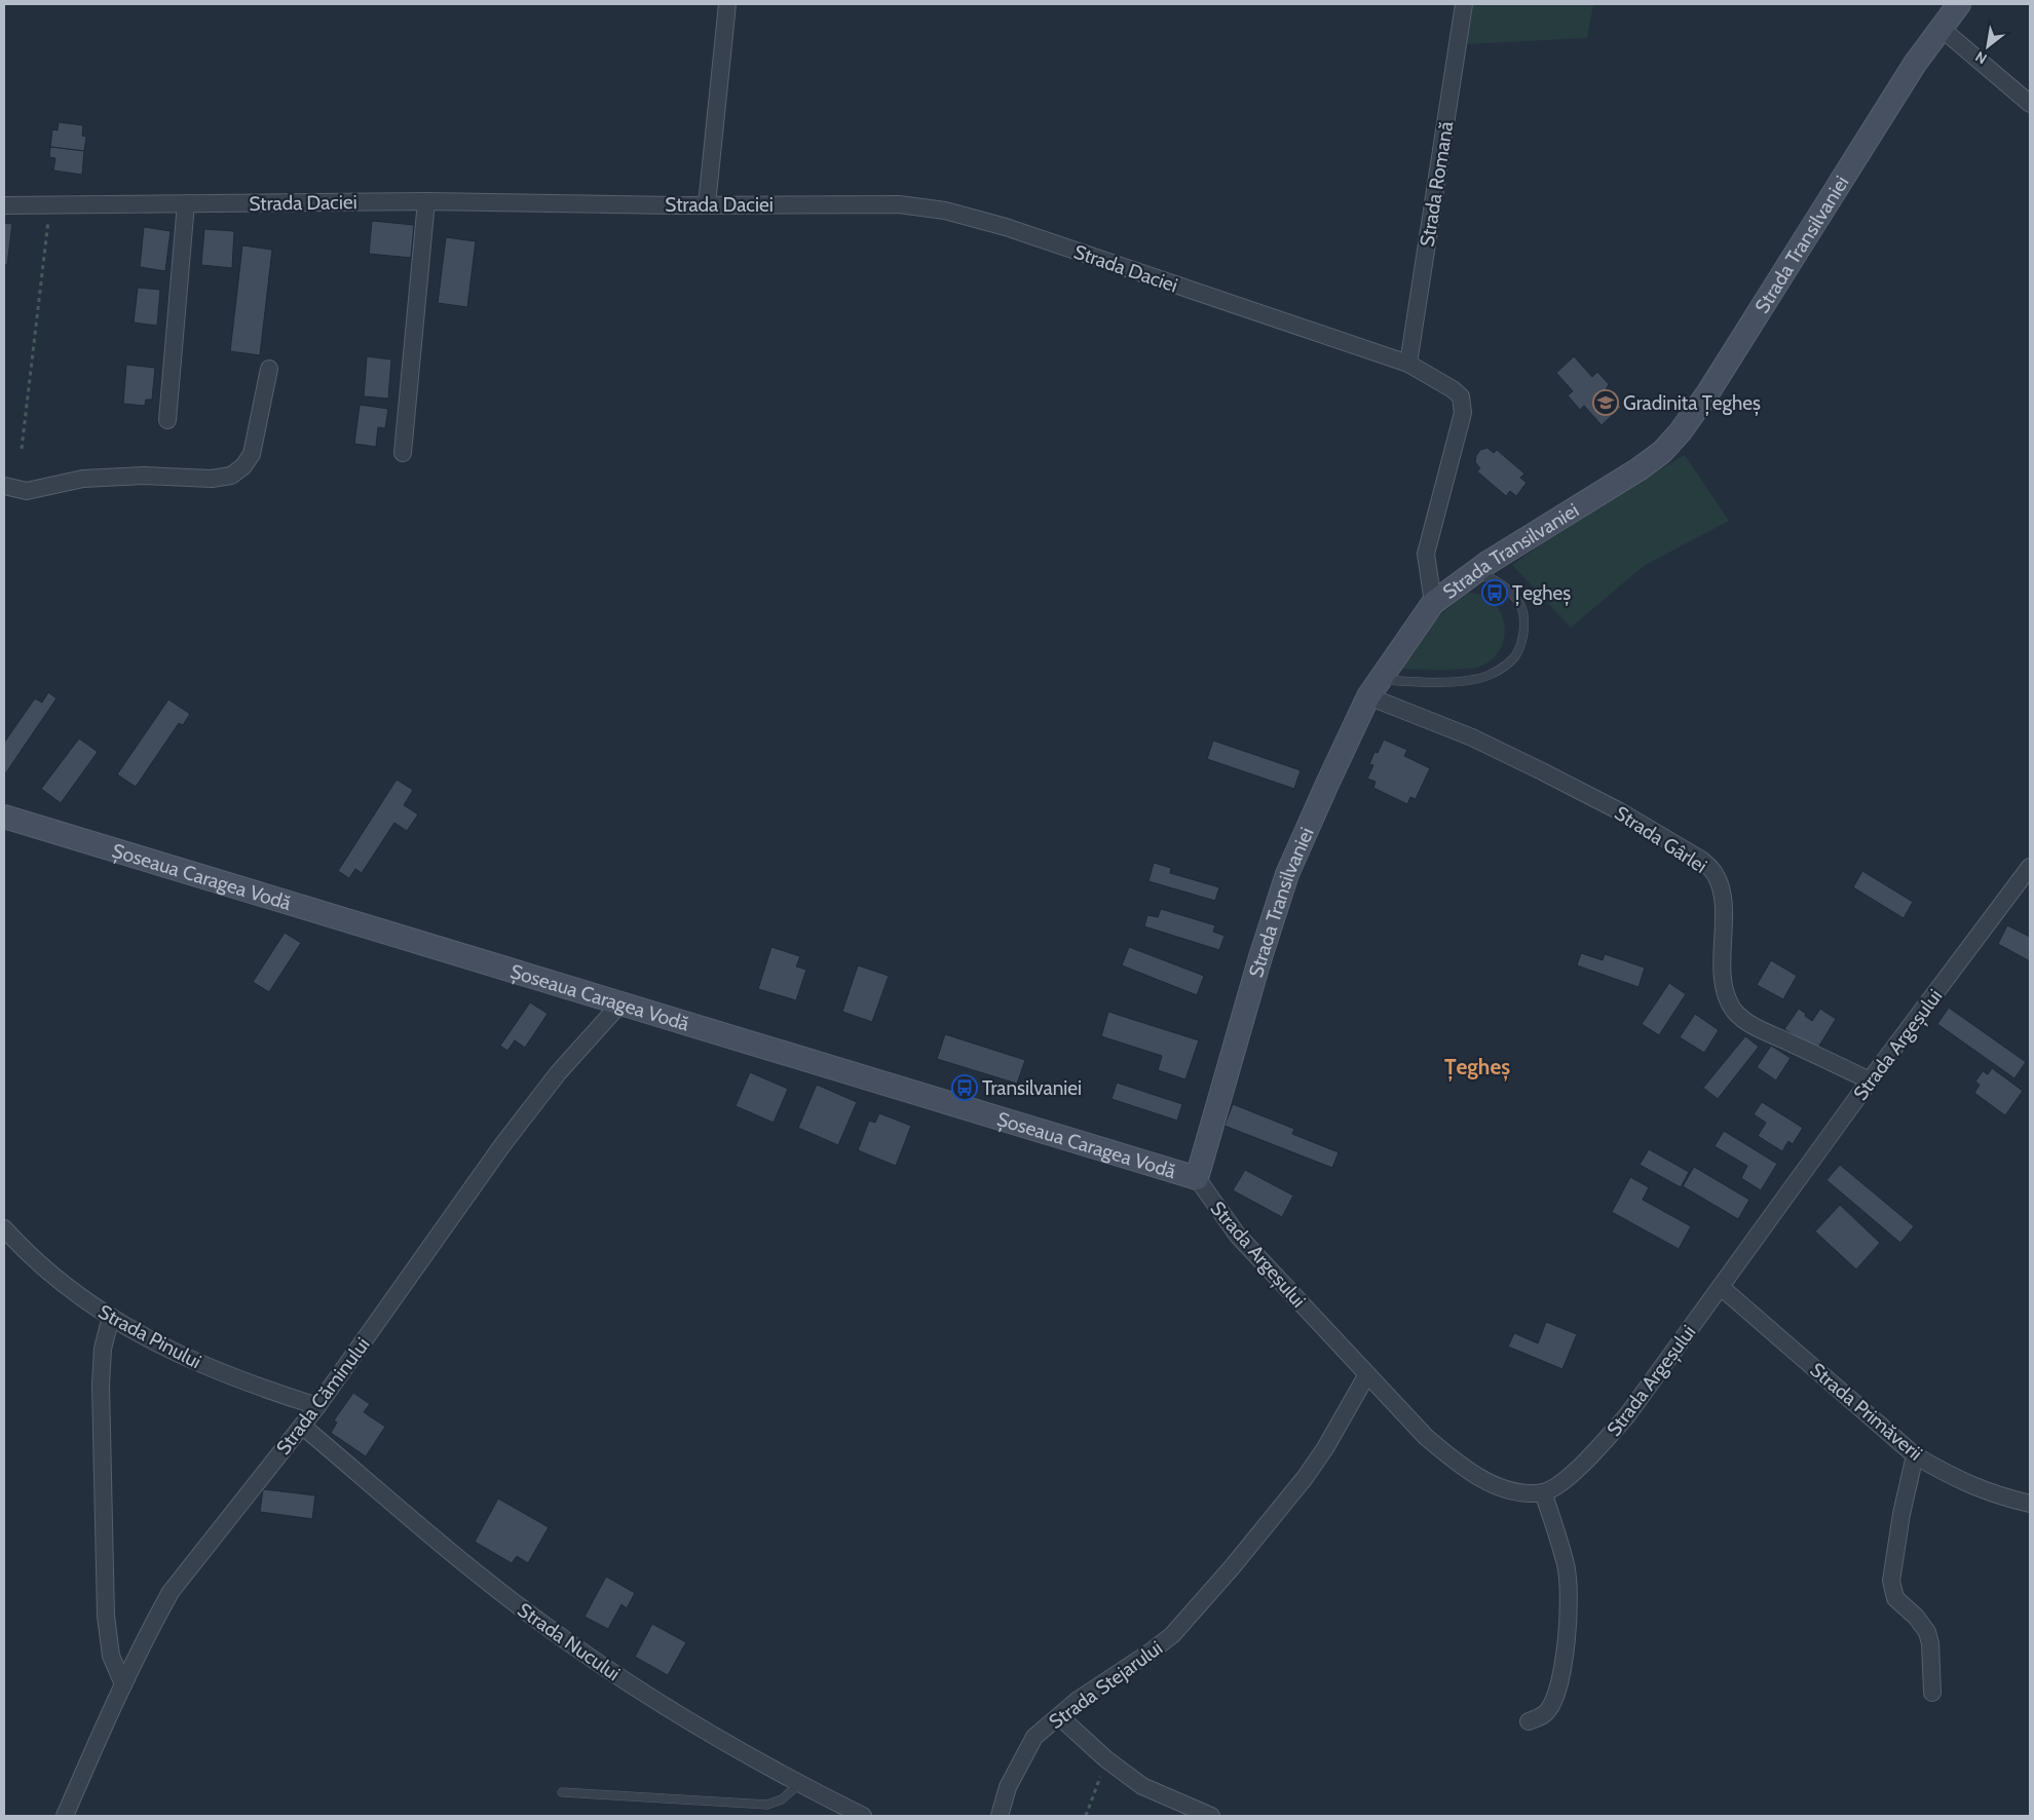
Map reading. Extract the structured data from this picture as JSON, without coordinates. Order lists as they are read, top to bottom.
{
  "streets": {
    "street": [
      "Strada Romană",
      "Strada Daciei",
      "Strada Transilvaniei",
      "Strada Gârlei",
      "Șoseaua Caragea Vodă",
      "Strada Argeșului",
      "Strada Pinului",
      "Strada Căminului",
      "Strada Primăverii",
      "Strada Nucului",
      "Strada Stejarului"
    ]
  },
  "crossings": [
    ["Strada Romană", "Strada Daciei"],
    ["Strada Daciei", "Strada Transilvaniei"],
    ["Strada Transilvaniei", "Strada Gârlei"],
    ["Strada Transilvaniei", "Șoseaua Caragea Vodă"],
    ["Strada Transilvaniei", "Strada Argeșului"],
    ["Strada Gârlei", "Strada Argeșului"],
    ["Șoseaua Caragea Vodă", "Strada Argeșului"],
    ["Șoseaua Caragea Vodă", "Strada Căminului"],
    ["Strada Argeșului", "Strada Primăverii"],
    ["Strada Argeșului", "Strada Stejarului"],
    ["Strada Pinului", "Strada Căminului"],
    ["Strada Căminului", "Strada Nucului"]
  ],
  "districts": ["Țegheș"],
  "places": {
    "school or university": ["Gradinita Țegheș"],
    "bus stop": ["Țegheș", "Transilvaniei"]
  },
  "north": "bottom left"
}
